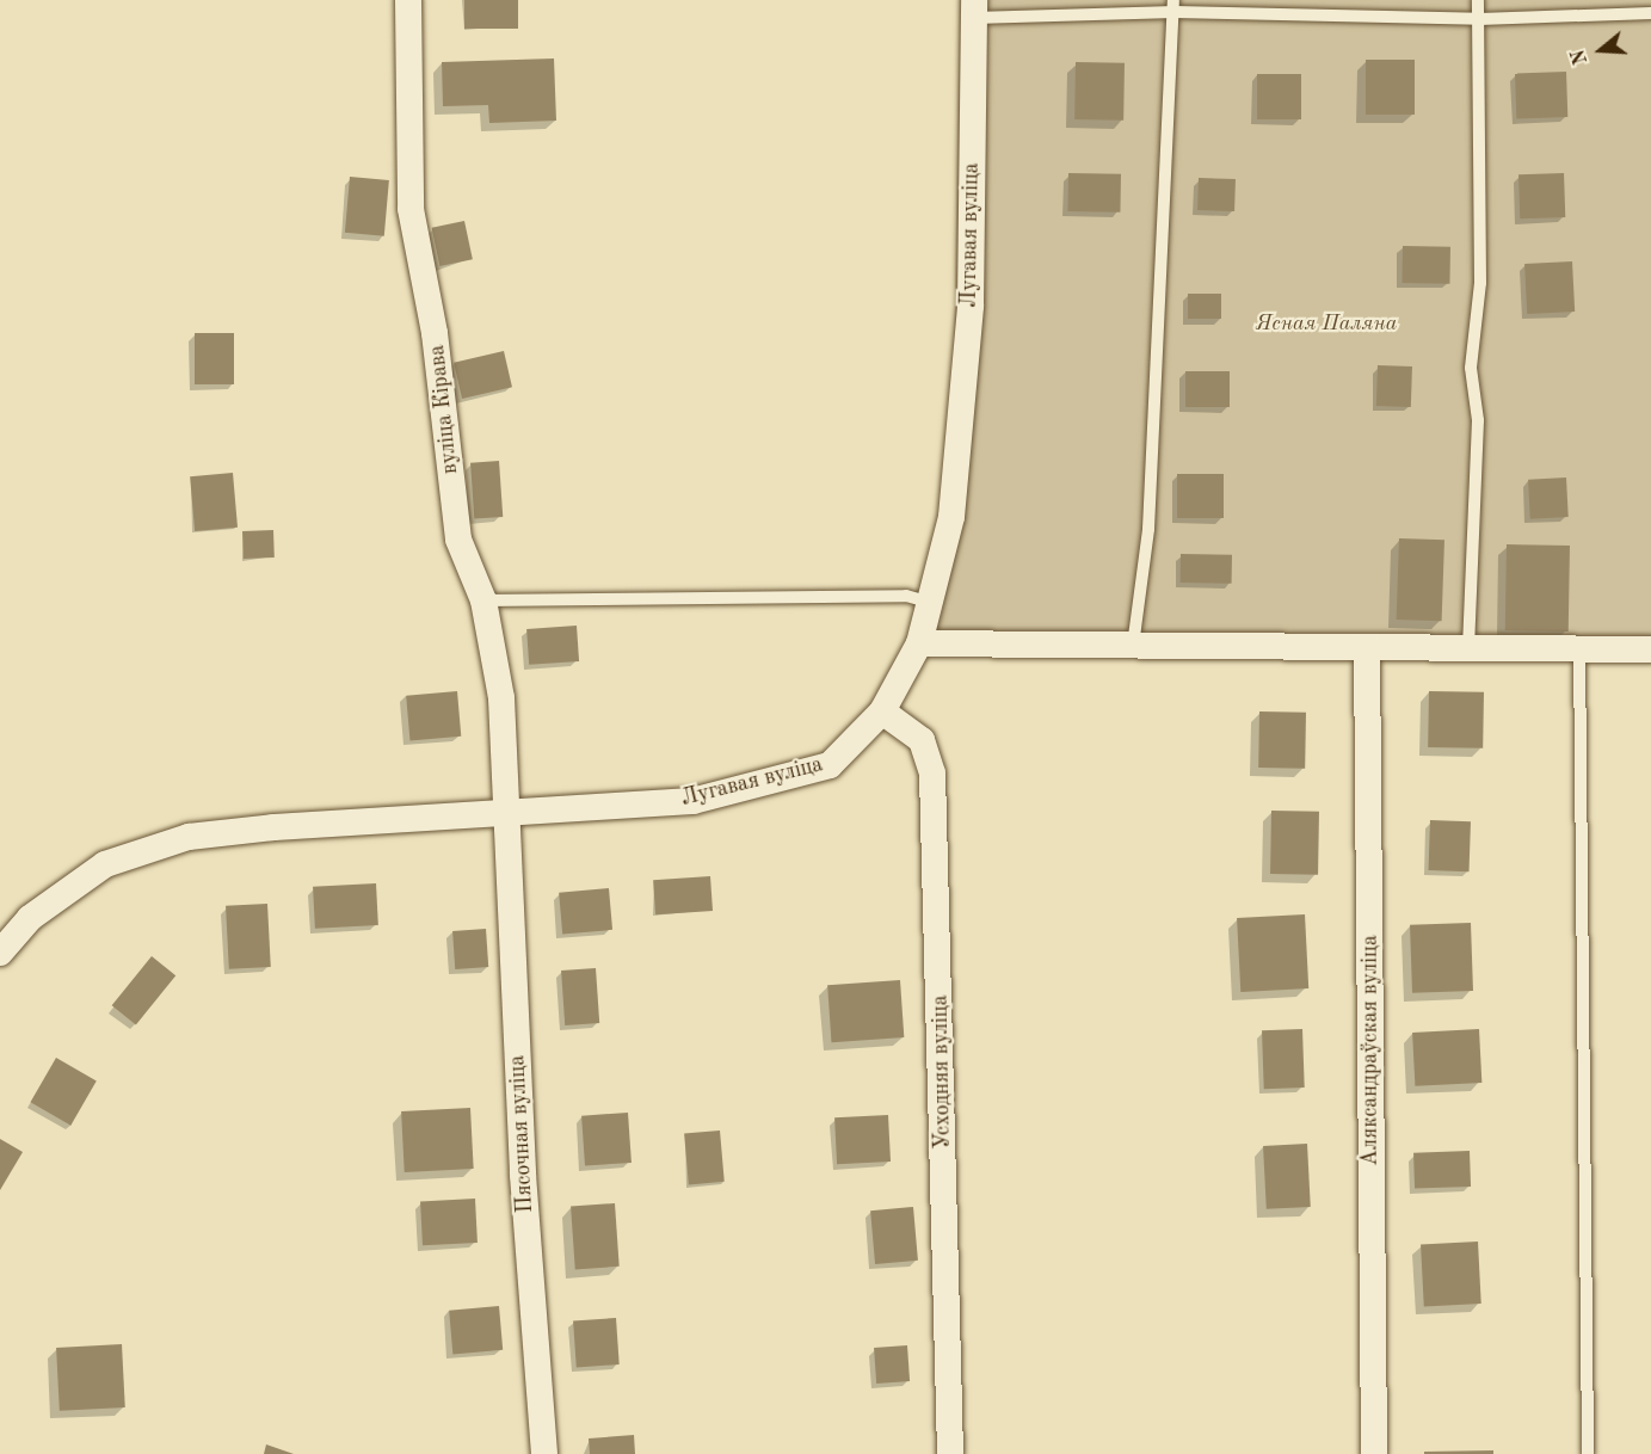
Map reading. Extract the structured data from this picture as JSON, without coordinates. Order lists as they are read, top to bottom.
{
  "streets": {
    "street": [
      "Лугавая вуліца",
      "вуліца Кірава",
      "Аляксандраўская вуліца",
      "Усходняя вуліца",
      "Пясочная вуліца"
    ]
  },
  "crossings": [
    ["Лугавая вуліца", "вуліца Кірава"],
    ["Лугавая вуліца", "Усходняя вуліца"],
    ["Лугавая вуліца", "Пясочная вуліца"],
    ["вуліца Кірава", "Пясочная вуліца"]
  ],
  "parks": ["Ясная Паляна"],
  "north": "left"
}
